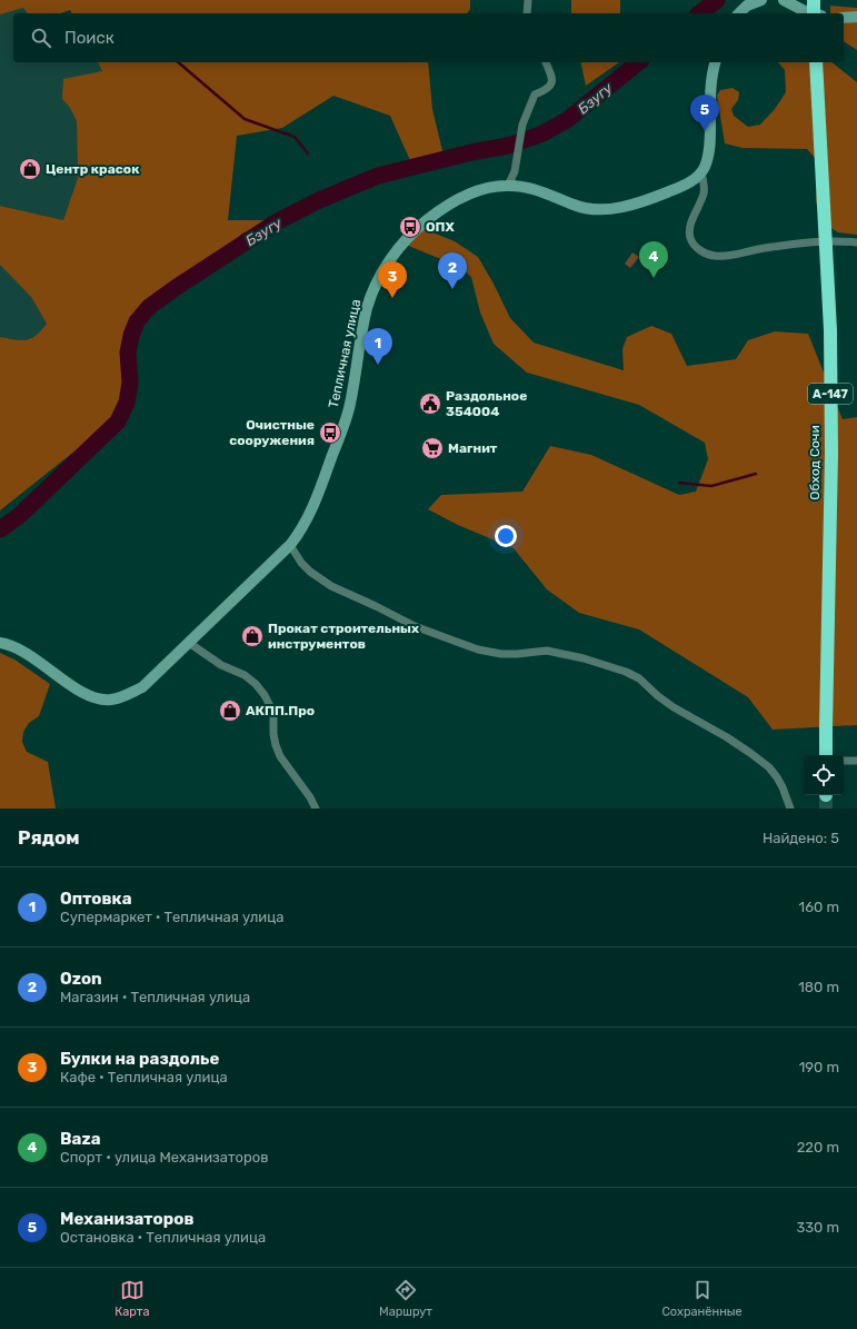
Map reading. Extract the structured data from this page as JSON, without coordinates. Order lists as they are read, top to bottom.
{
  "streets": {
    "highway": ["А-147", "Обход Сочи"],
    "street": ["Тепличная улица"]
  },
  "water": ["Бзугу"],
  "places": {
    "shop": ["Центр красок", "Прокат строительных инструментов", "АКПП.Про"],
    "bus stop": ["ОПХ", "Очистные сооружения"],
    "public building": ["Раздольное 354004"],
    "supermarket": ["Магнит"]
  },
  "page": {
    "search": "Поиск",
    "pins": [
      "5",
      "4",
      "2",
      "3",
      "1"
    ],
    "heading": ["Рядом", "Найдено: 5"],
    "list": [
      {
        "mark": "1",
        "name": "Оптовка",
        "note": "Супермаркет · Тепличная улица",
        "value": "160 m"
      },
      {
        "mark": "2",
        "name": "Ozon",
        "note": "Магазин · Тепличная улица",
        "value": "180 m"
      },
      {
        "mark": "3",
        "name": "Булки на раздолье",
        "note": "Кафе · Тепличная улица",
        "value": "190 m"
      },
      {
        "mark": "4",
        "name": "Baza",
        "note": "Спорт · улица Механизаторов",
        "value": "220 m"
      },
      {
        "mark": "5",
        "name": "Механизаторов",
        "note": "Остановка · Тепличная улица",
        "value": "330 m"
      }
    ],
    "nav": ["Карта", "Маршрут", "Сохранённые"]
  }
}
